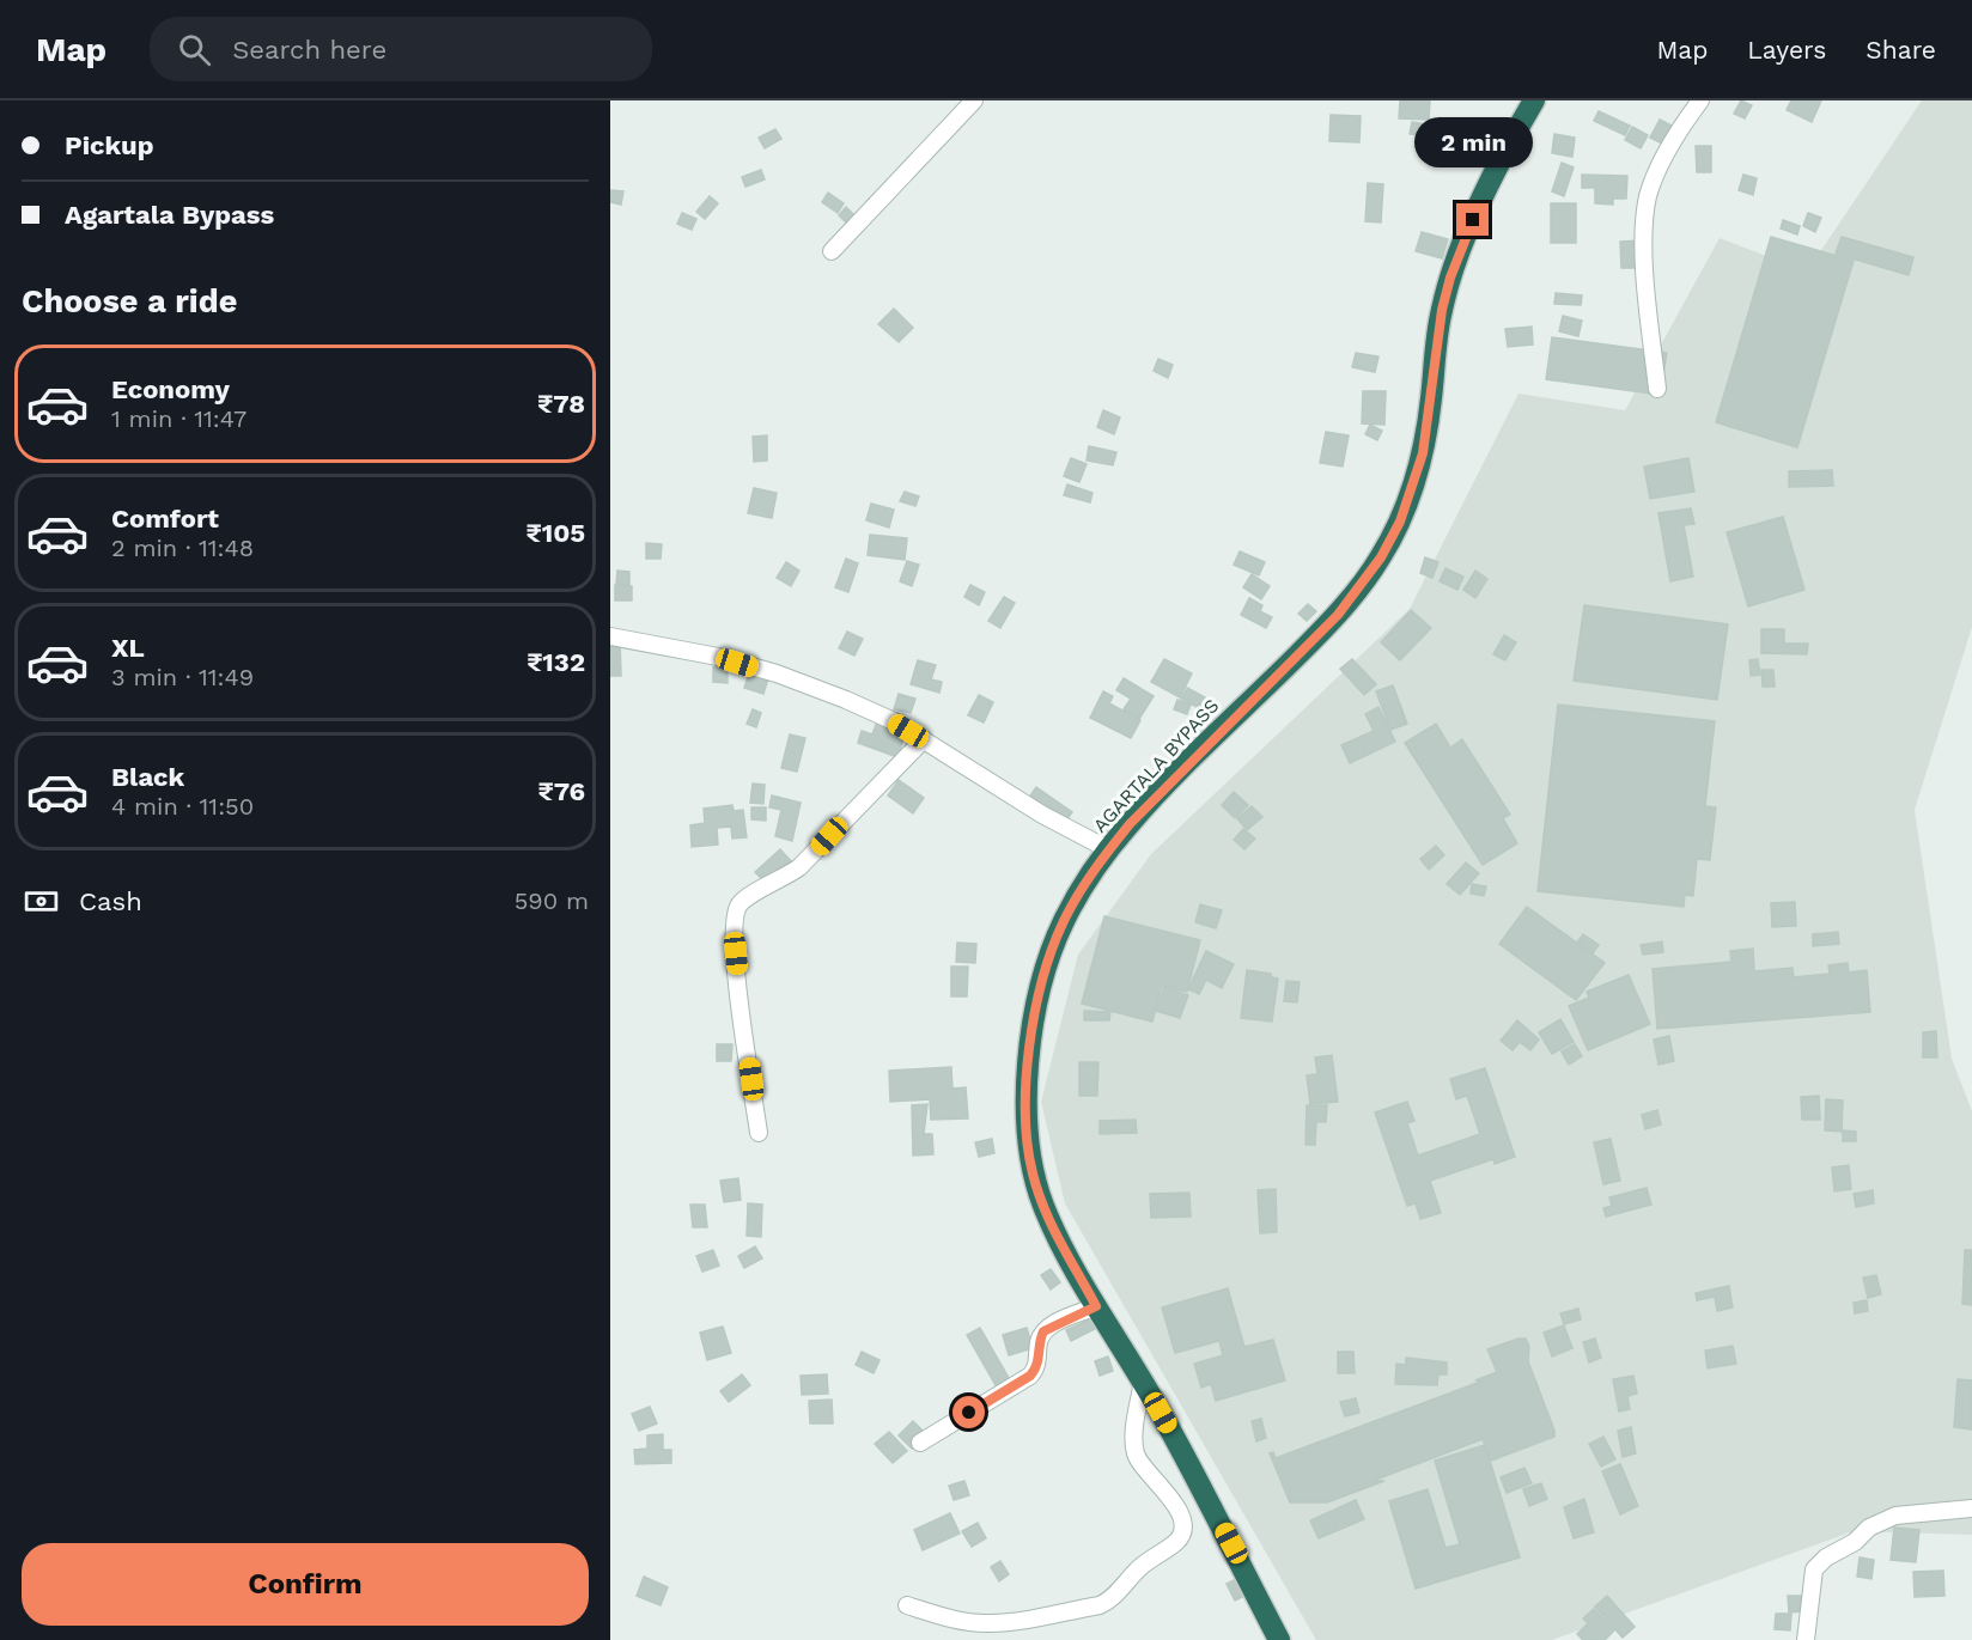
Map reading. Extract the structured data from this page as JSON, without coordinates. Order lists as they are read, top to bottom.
{
  "streets": {
    "highway": ["AGARTALA BYPASS"]
  },
  "page": {
    "header": "Map",
    "search": "Search here",
    "nav": ["Map", "Layers", "Share"],
    "banner": ["Pickup", "Agartala Bypass"],
    "bubble": "2 min",
    "heading": "Choose a ride",
    "list": [
      {
        "name": "Economy",
        "note": "1 min · 11:47",
        "value": "₹78"
      },
      {
        "name": "Comfort",
        "note": "2 min · 11:48",
        "value": "₹105"
      },
      {
        "name": "XL",
        "note": "3 min · 11:49",
        "value": "₹132"
      },
      {
        "name": "Black",
        "note": "4 min · 11:50",
        "value": "₹76"
      }
    ],
    "pay": ["Cash", "590 m"],
    "buttons": "Confirm"
  }
}
